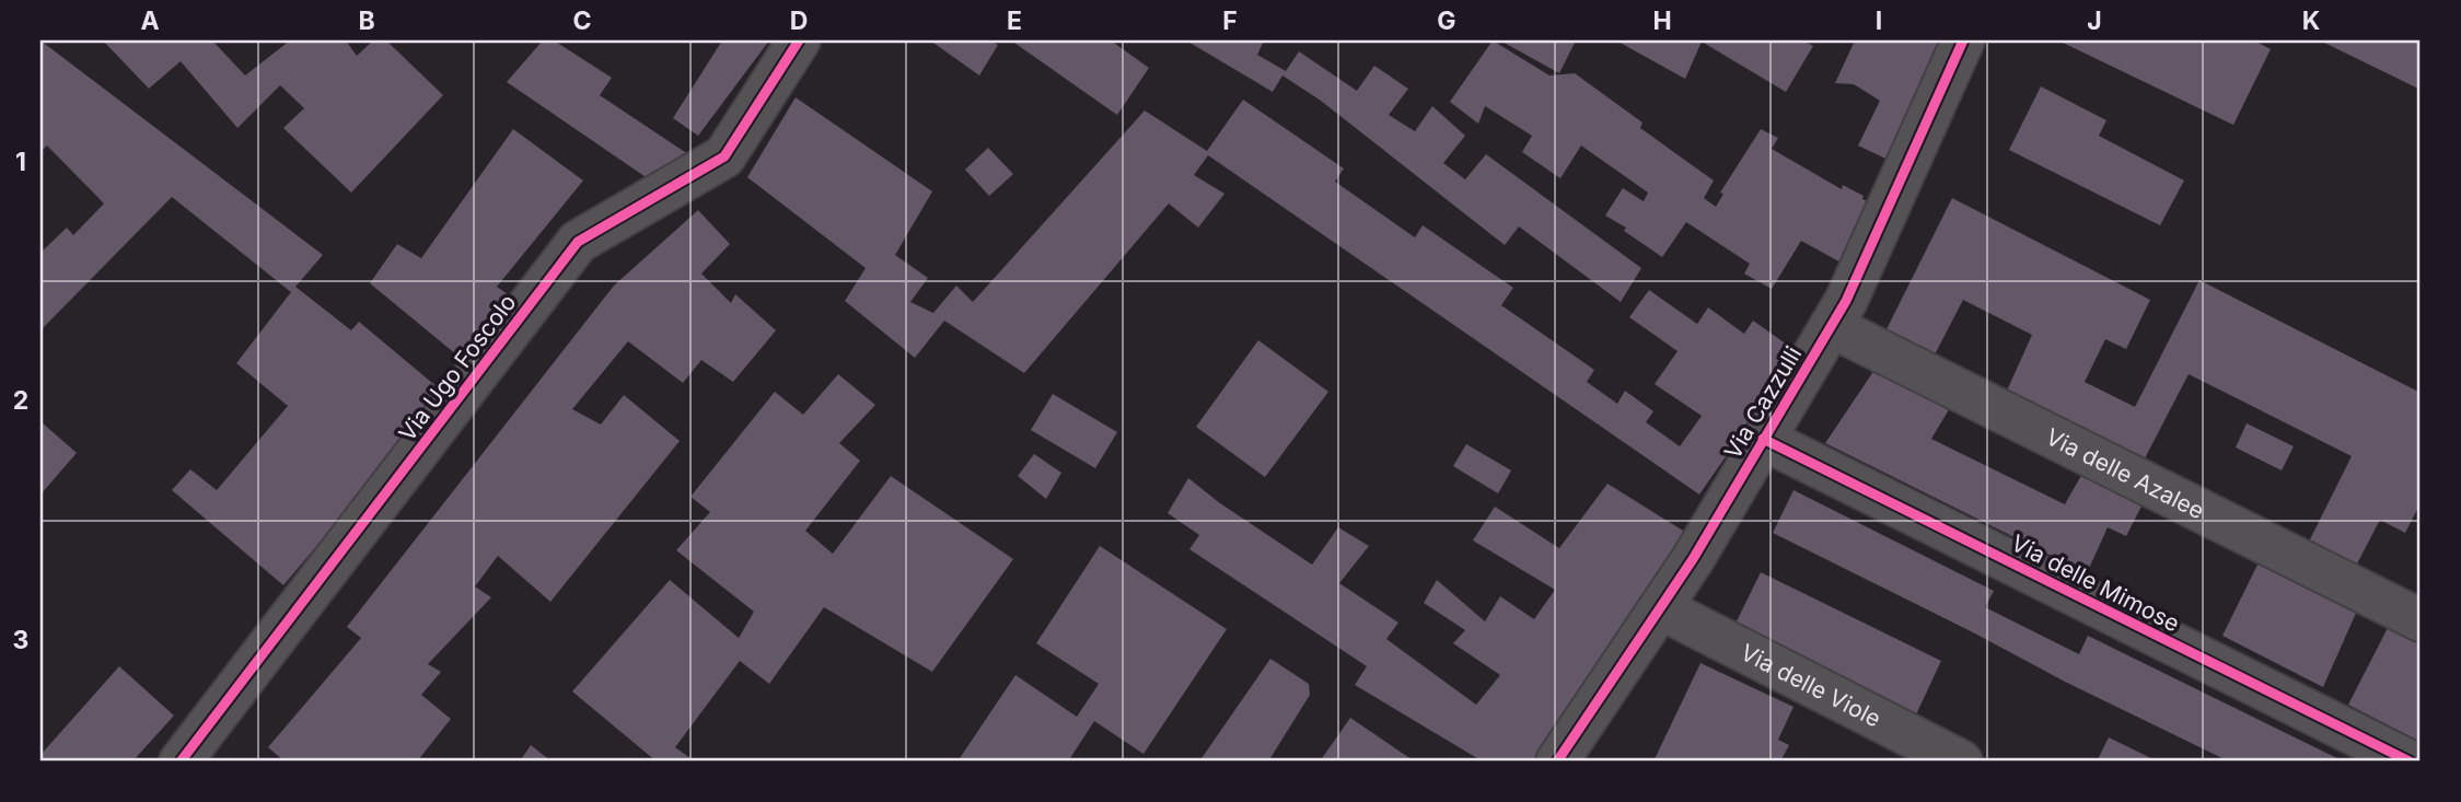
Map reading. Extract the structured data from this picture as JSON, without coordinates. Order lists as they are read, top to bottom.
{
  "streets": {
    "street": [
      "Via Ugo Foscolo",
      "Via Cazzulli",
      "Via delle Azalee",
      "Via delle Mimose",
      "Via delle Viole"
    ]
  },
  "crossings": [
    ["Via Cazzulli", "Via delle Azalee"],
    ["Via Cazzulli", "Via delle Mimose"],
    ["Via Cazzulli", "Via delle Viole"]
  ],
  "grid": {
    "columns": [
      "A",
      "B",
      "C",
      "D",
      "E",
      "F",
      "G",
      "H",
      "I",
      "J",
      "K"
    ],
    "rows": ["1", "2", "3"]
  }
}
